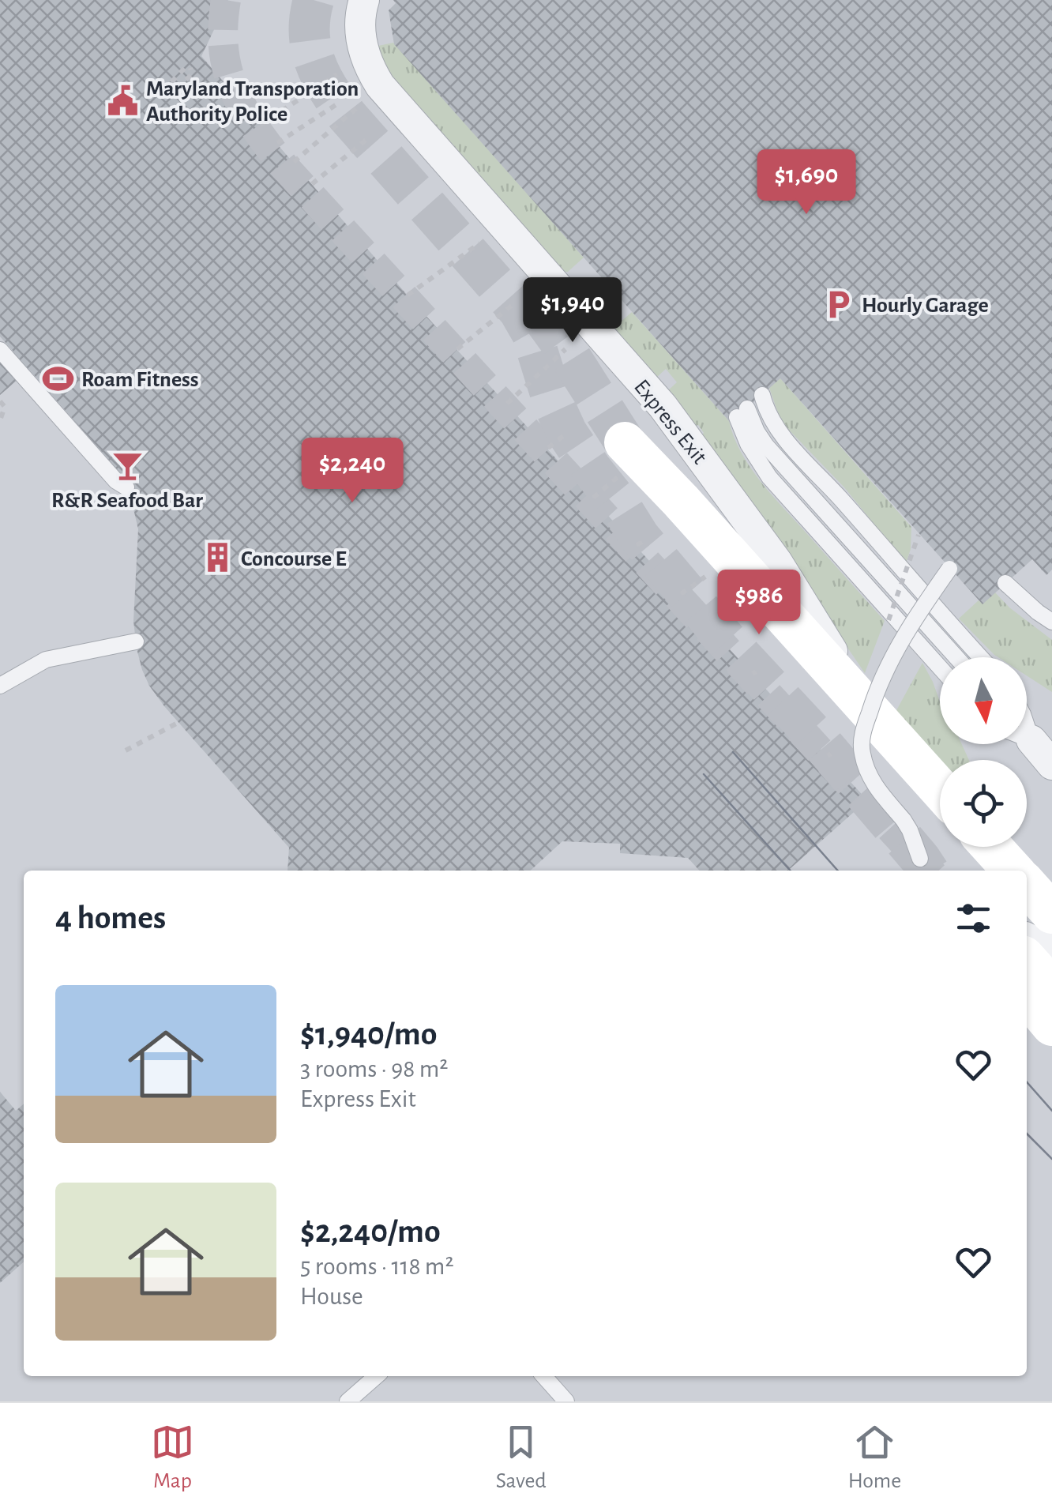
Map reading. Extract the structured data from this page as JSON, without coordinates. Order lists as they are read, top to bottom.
{
  "streets": {
    "street": ["Express Exit"]
  },
  "places": {
    "public building": ["Maryland Transporation Authority Police"],
    "parking": ["Hourly Garage"],
    "sports": ["Roam Fitness"],
    "bar": ["R&R Seafood Bar"],
    "building": ["Concourse E"]
  },
  "north": "bottom",
  "page": {
    "price": [
      "$1,690",
      "$1,940",
      "$2,240",
      "$986"
    ],
    "heading": "4 homes",
    "list": [
      {
        "name": "$1,940/mo",
        "note": "3 rooms · 98 m² · Express Exit"
      },
      {
        "name": "$2,240/mo",
        "note": "5 rooms · 118 m² · House"
      }
    ],
    "tabs": ["Map", "Saved", "Home"]
  }
}
